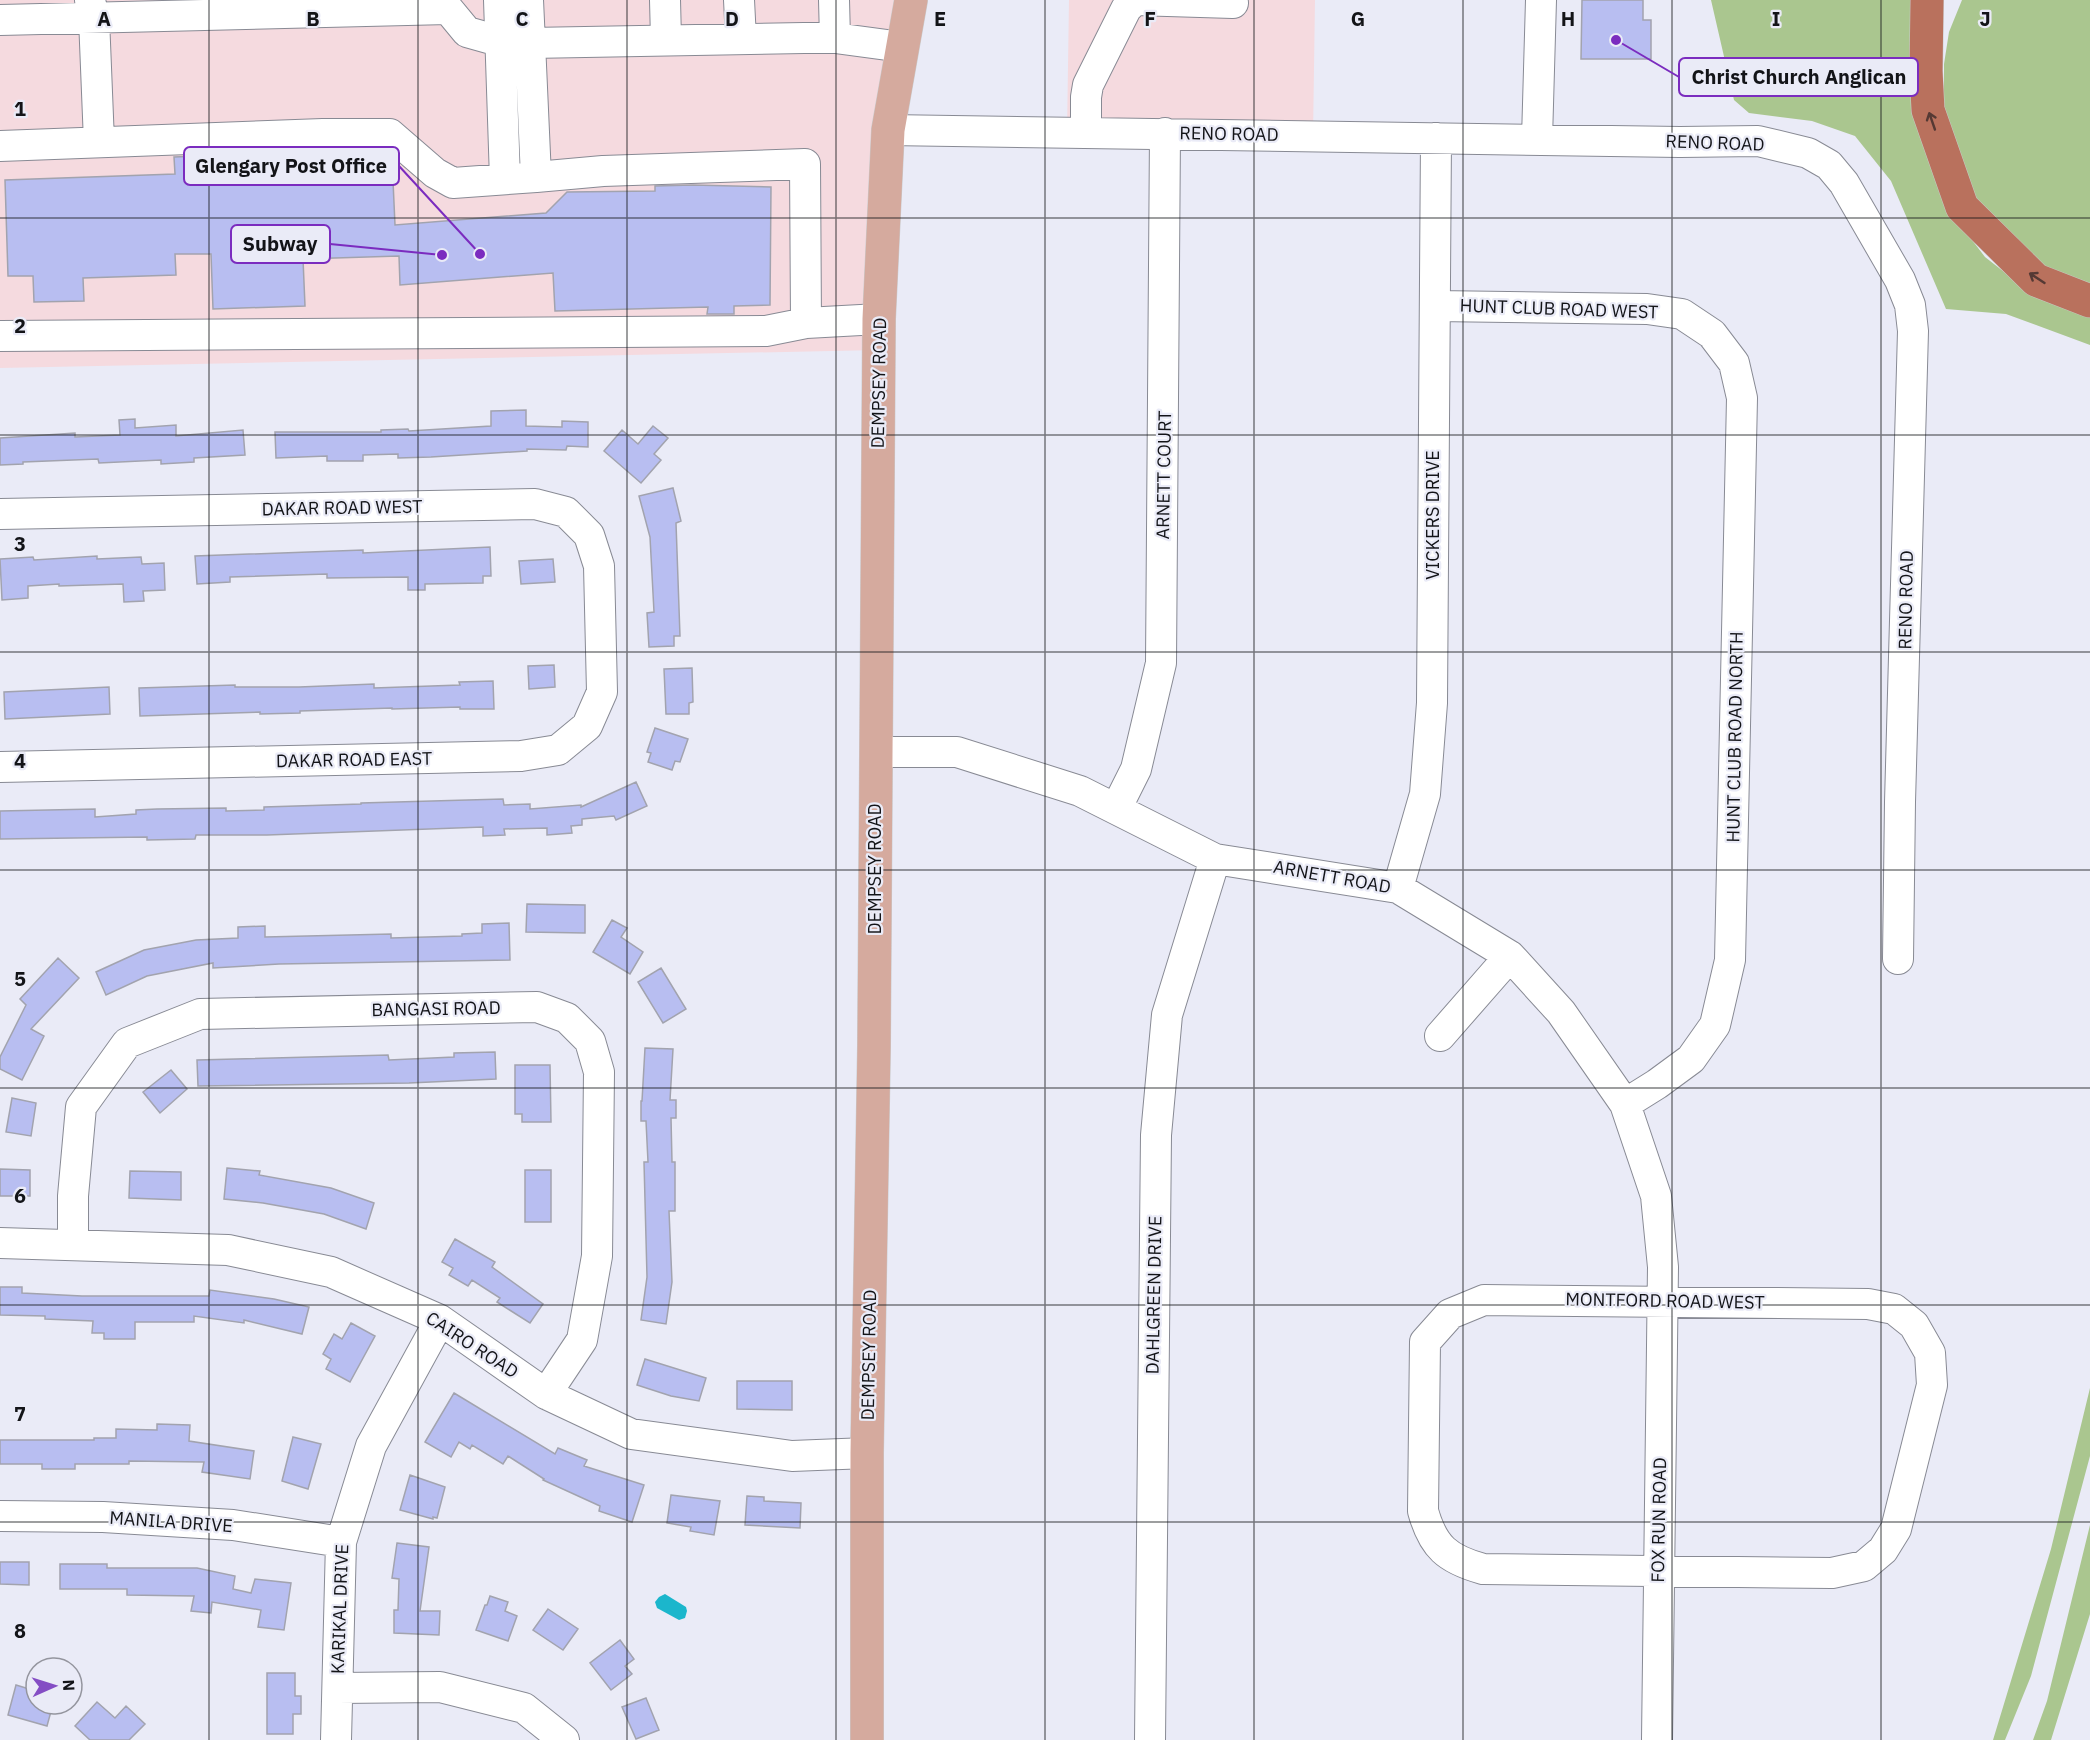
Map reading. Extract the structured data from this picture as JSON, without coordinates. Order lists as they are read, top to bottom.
{
  "streets": {
    "main road": ["DEMPSEY ROAD"],
    "street": [
      "RENO ROAD",
      "HUNT CLUB ROAD WEST",
      "ARNETT COURT",
      "DAKAR ROAD WEST",
      "VICKERS DRIVE",
      "HUNT CLUB ROAD NORTH",
      "DAKAR ROAD EAST",
      "ARNETT ROAD",
      "BANGASI ROAD",
      "DAHLGREEN DRIVE",
      "MONTFORD ROAD WEST",
      "CAIRO ROAD",
      "FOX RUN ROAD",
      "MANILA DRIVE",
      "KARIKAL DRIVE"
    ]
  },
  "crossings": [
    ["RENO ROAD", "DEMPSEY ROAD"],
    ["RENO ROAD", "ARNETT COURT"],
    ["RENO ROAD", "VICKERS DRIVE"],
    ["HUNT CLUB ROAD WEST", "VICKERS DRIVE"],
    ["HUNT CLUB ROAD WEST", "HUNT CLUB ROAD NORTH"],
    ["DEMPSEY ROAD", "ARNETT ROAD"],
    ["DEMPSEY ROAD", "CAIRO ROAD"],
    ["ARNETT COURT", "ARNETT ROAD"],
    ["DAKAR ROAD WEST", "DAKAR ROAD EAST"],
    ["VICKERS DRIVE", "ARNETT ROAD"],
    ["HUNT CLUB ROAD NORTH", "ARNETT ROAD"],
    ["ARNETT ROAD", "DAHLGREEN DRIVE"],
    ["ARNETT ROAD", "MONTFORD ROAD WEST"],
    ["ARNETT ROAD", "FOX RUN ROAD"],
    ["BANGASI ROAD", "CAIRO ROAD"],
    ["MONTFORD ROAD WEST", "FOX RUN ROAD"],
    ["CAIRO ROAD", "KARIKAL DRIVE"],
    ["MANILA DRIVE", "KARIKAL DRIVE"]
  ],
  "places": ["Christ Church Anglican", "Glengary Post Office", "Subway"],
  "north": "right",
  "grid": {
    "columns": [
      "A",
      "B",
      "C",
      "D",
      "E",
      "F",
      "G",
      "H",
      "I",
      "J"
    ],
    "rows": [
      "1",
      "2",
      "3",
      "4",
      "5",
      "6",
      "7",
      "8"
    ]
  }
}
